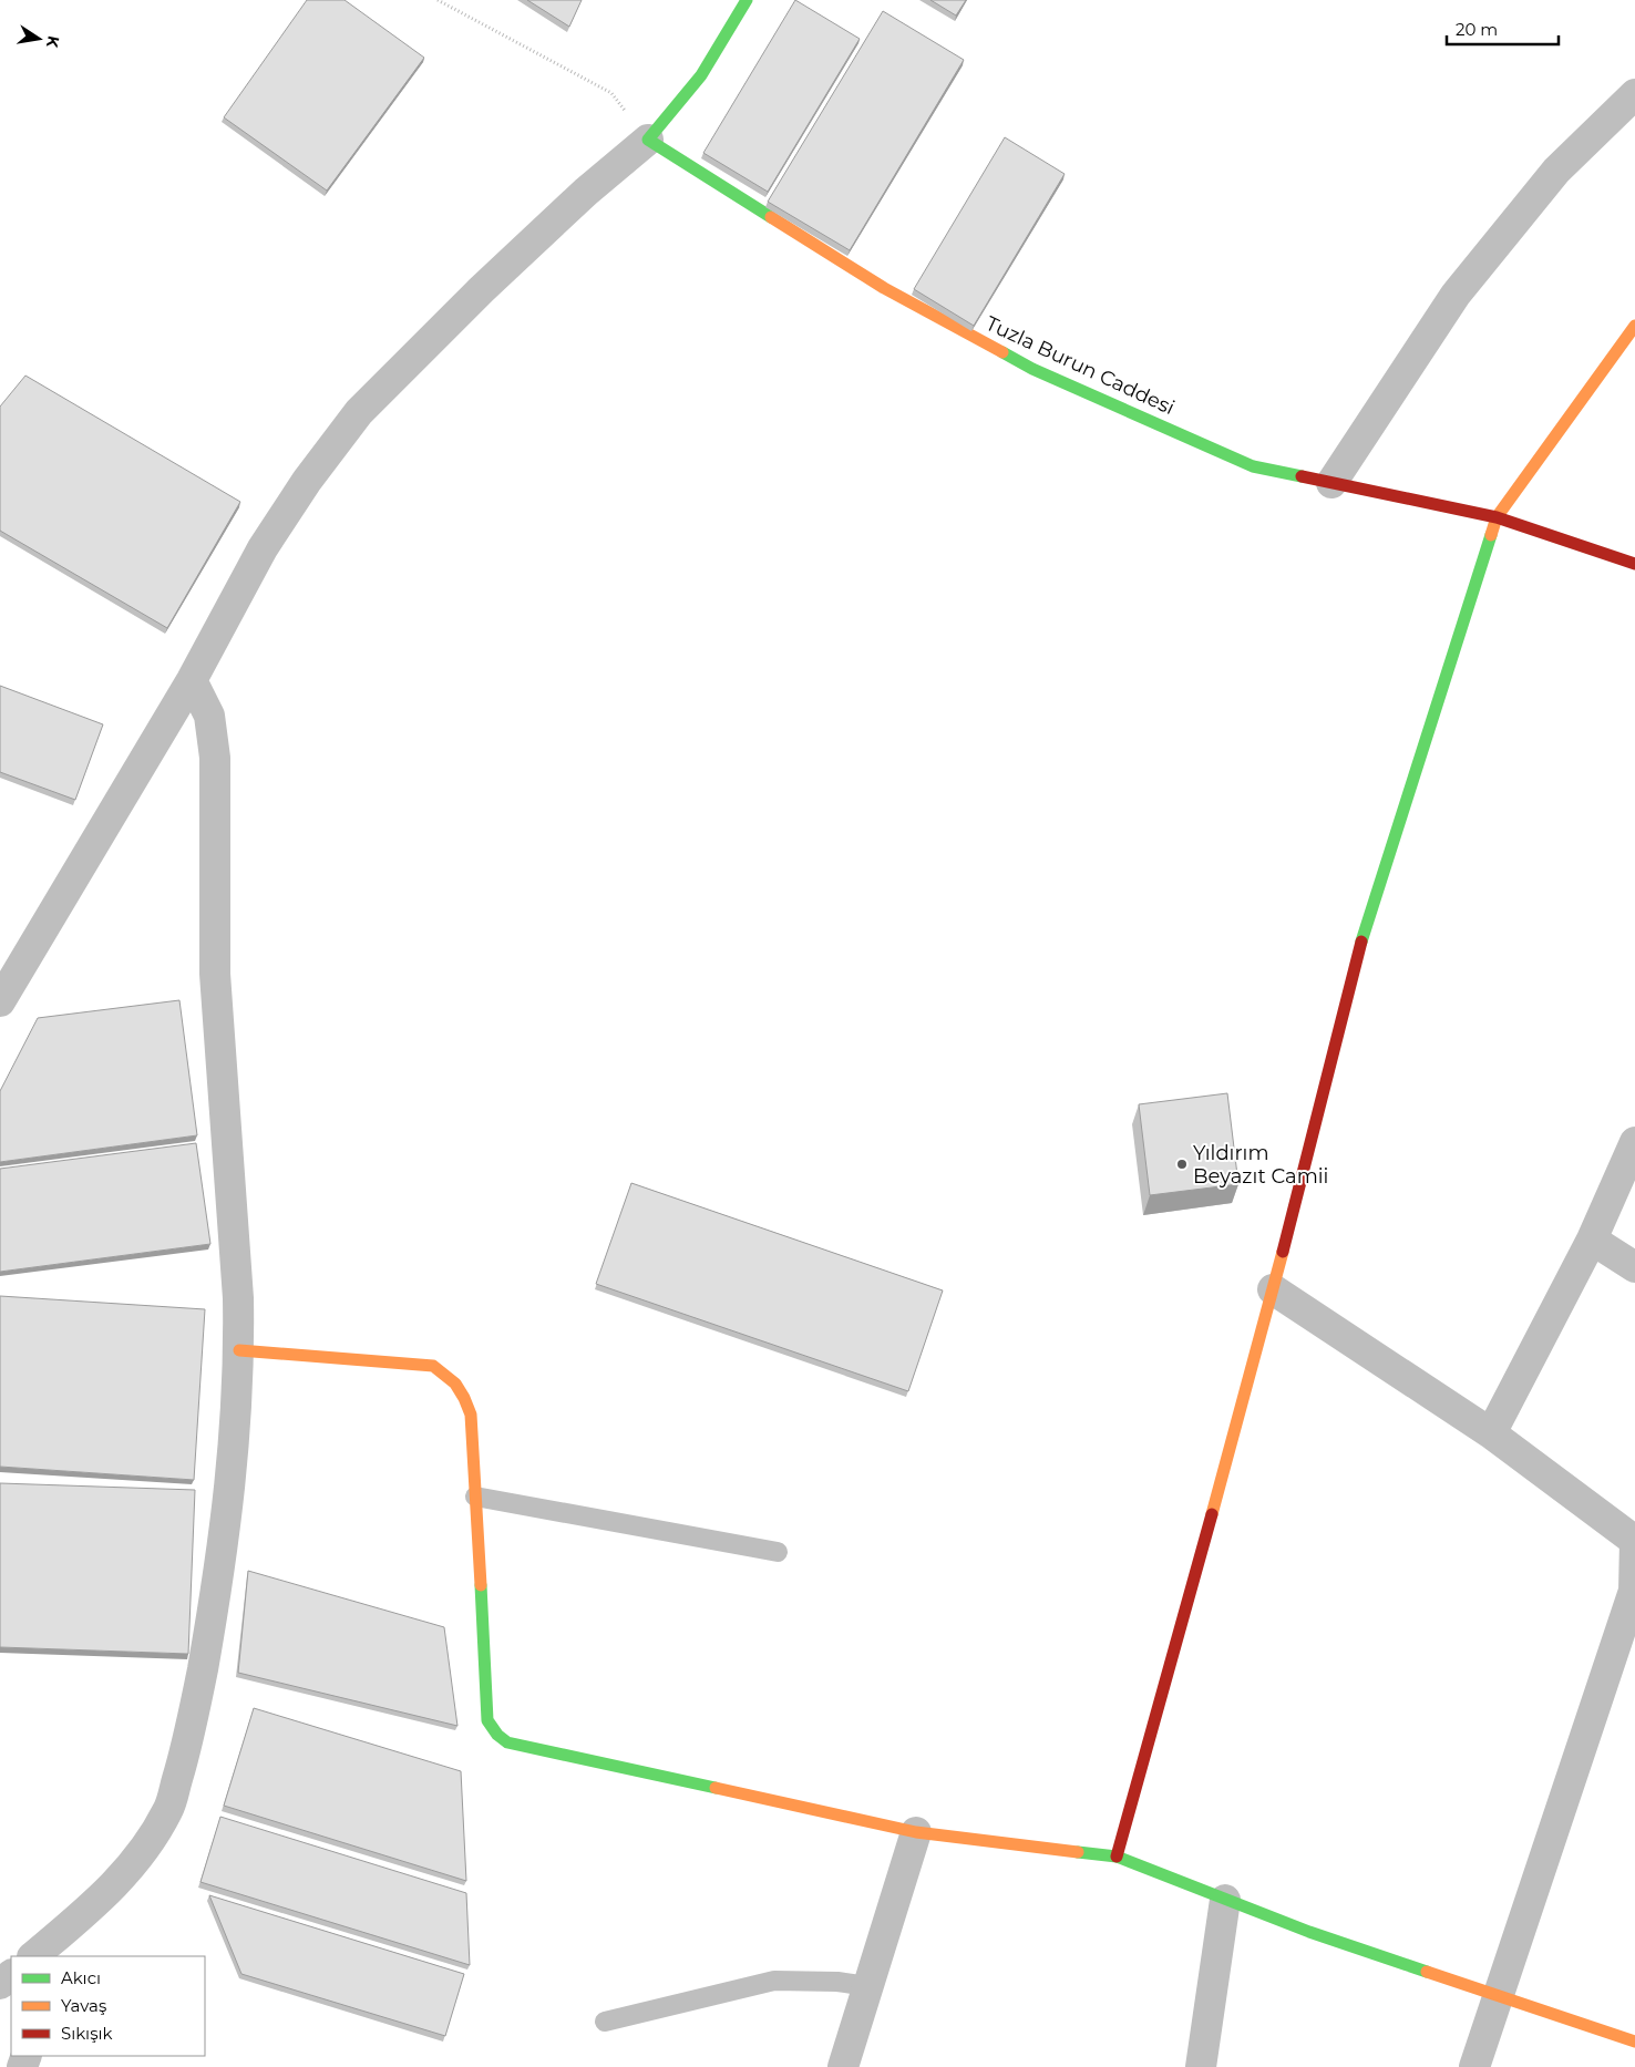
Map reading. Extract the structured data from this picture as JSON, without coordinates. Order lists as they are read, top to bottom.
{
  "streets": {
    "street": ["Tuzla Burun Caddesi"]
  },
  "places": ["Yıldırım Beyazıt Camii"],
  "legend": ["Akıcı", "Yavaş", "Sıkışık"],
  "scale_bar": "20 m",
  "north": "right"
}
